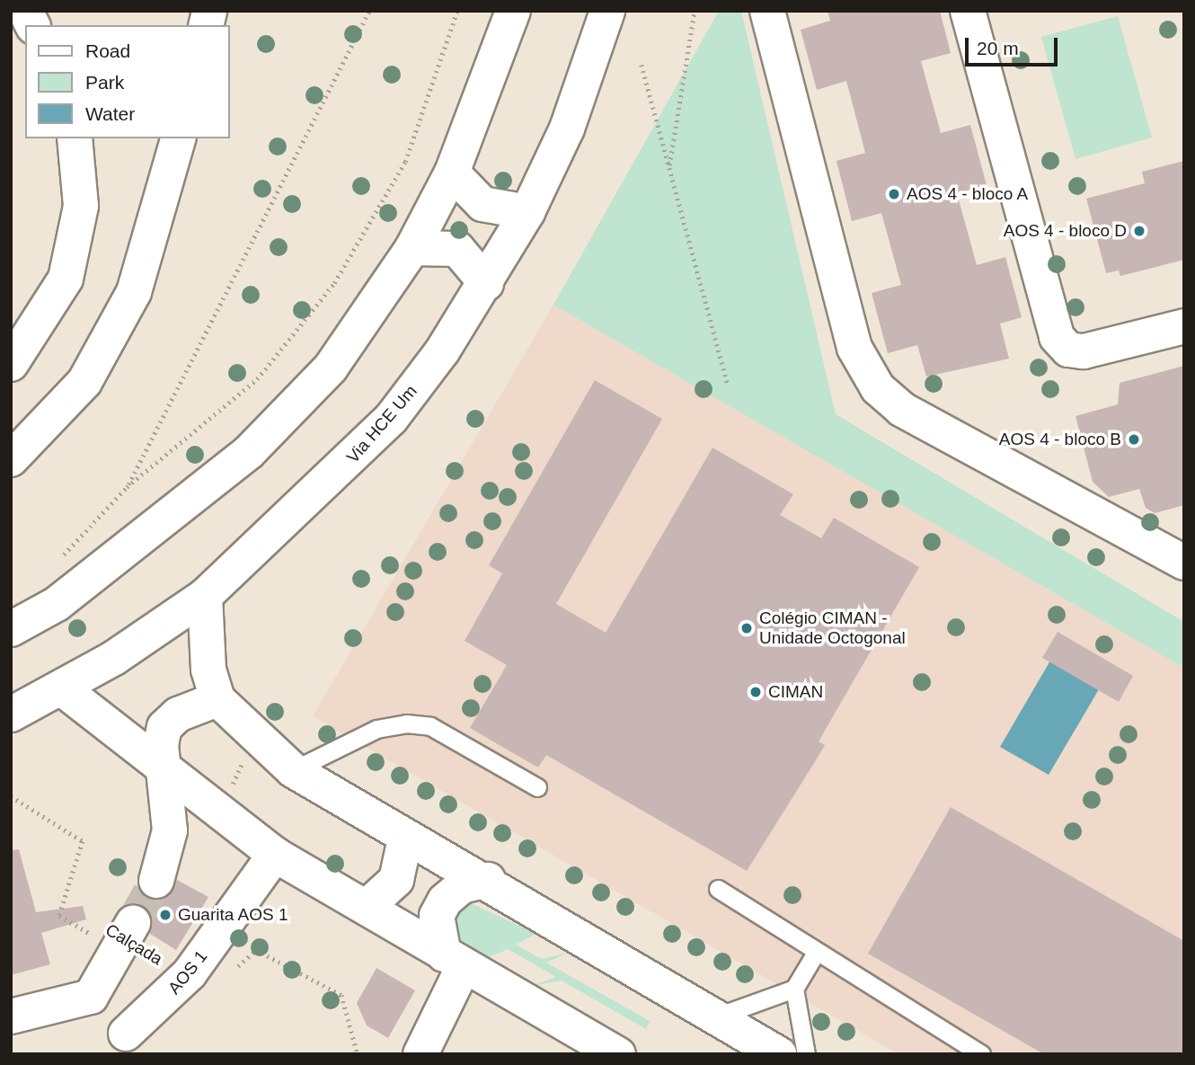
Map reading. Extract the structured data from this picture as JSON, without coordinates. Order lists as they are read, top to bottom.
{
  "streets": {
    "street": ["Via HCE Um", "AOS 1"],
    "path": ["Calçada"]
  },
  "places": [
    "AOS 4 - bloco A",
    "AOS 4 - bloco D",
    "AOS 4 - bloco B",
    "Colégio CIMAN - Unidade Octogonal",
    "CIMAN",
    "Guarita AOS 1"
  ],
  "legend": ["Road", "Park", "Water"],
  "scale_bar": "20 m"
}
